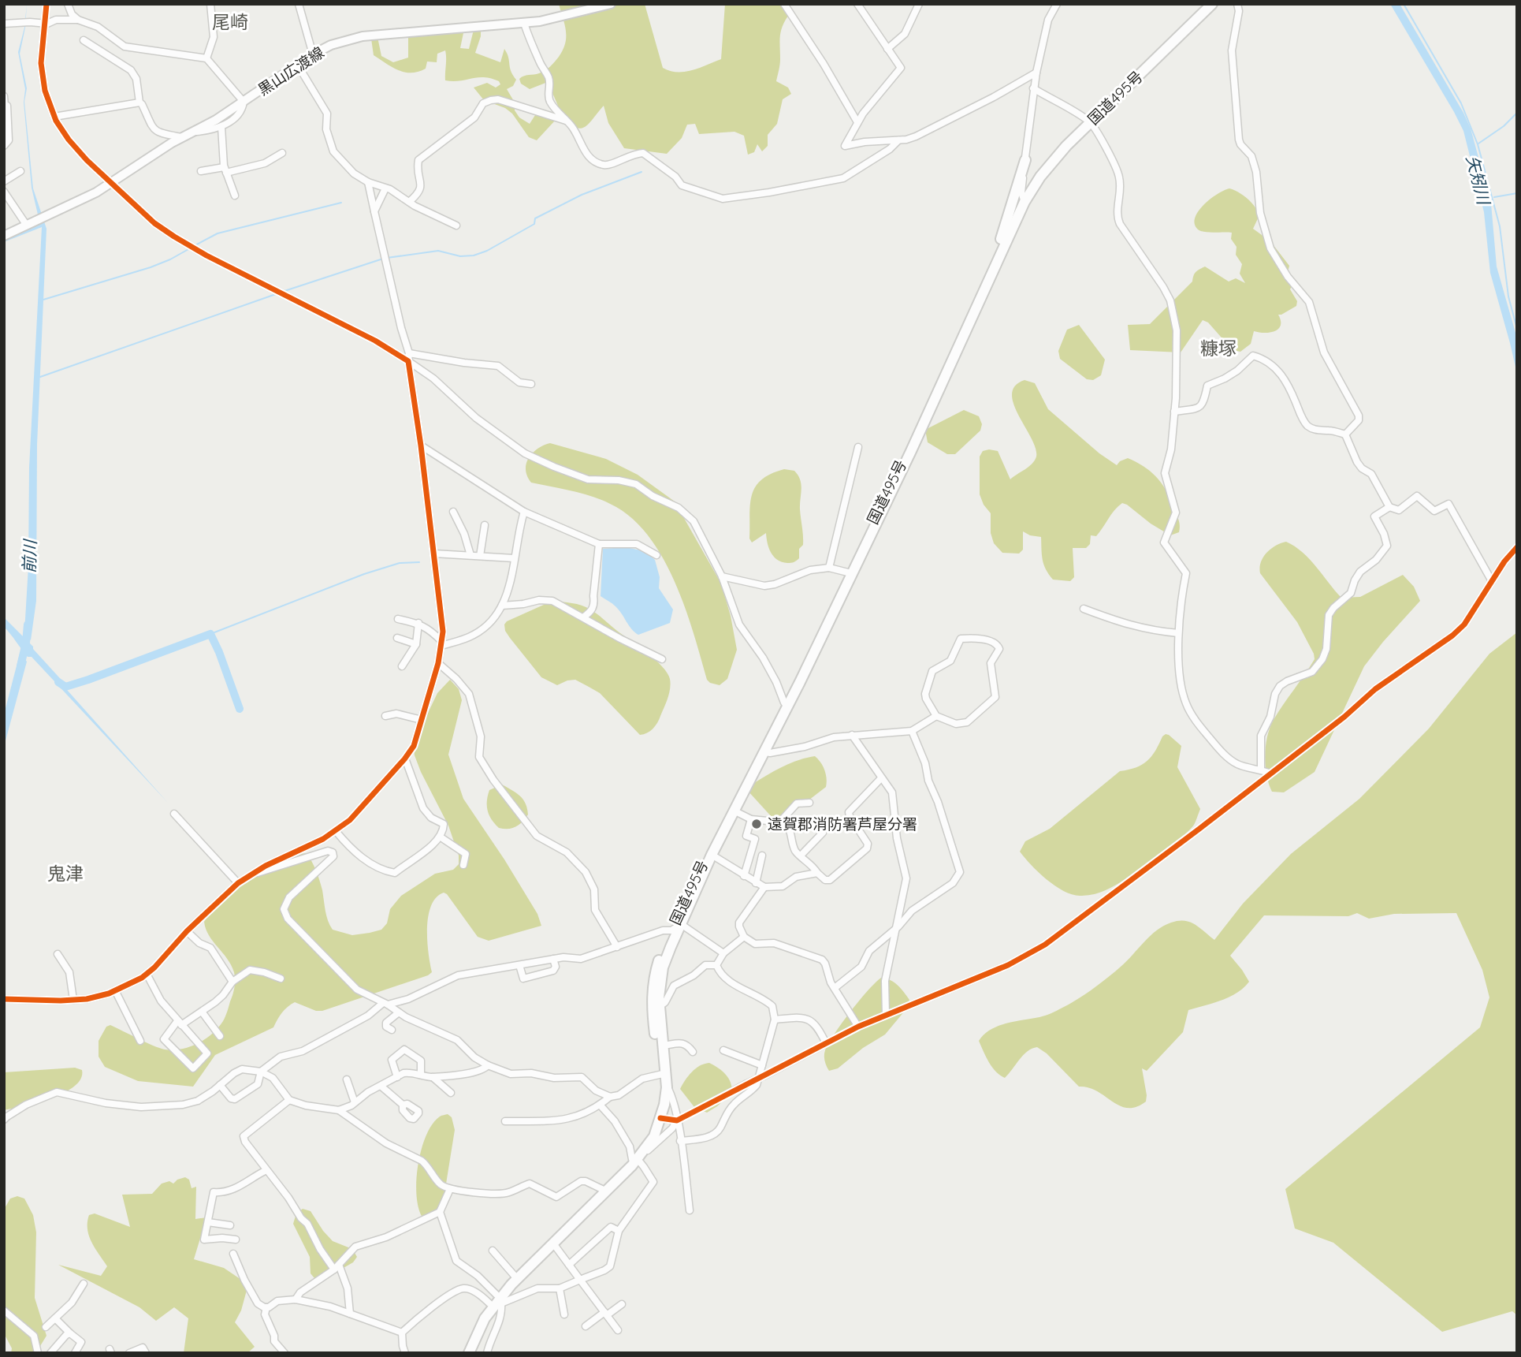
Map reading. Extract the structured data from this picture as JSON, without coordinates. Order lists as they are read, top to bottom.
{
  "streets": {
    "highway": ["国道495号"],
    "main road": ["黒山広渡線"]
  },
  "districts": ["尾崎", "糠塚", "鬼津"],
  "water": ["矢矧川", "前川"],
  "places": ["遠賀郡消防署芦屋分署"]
}
